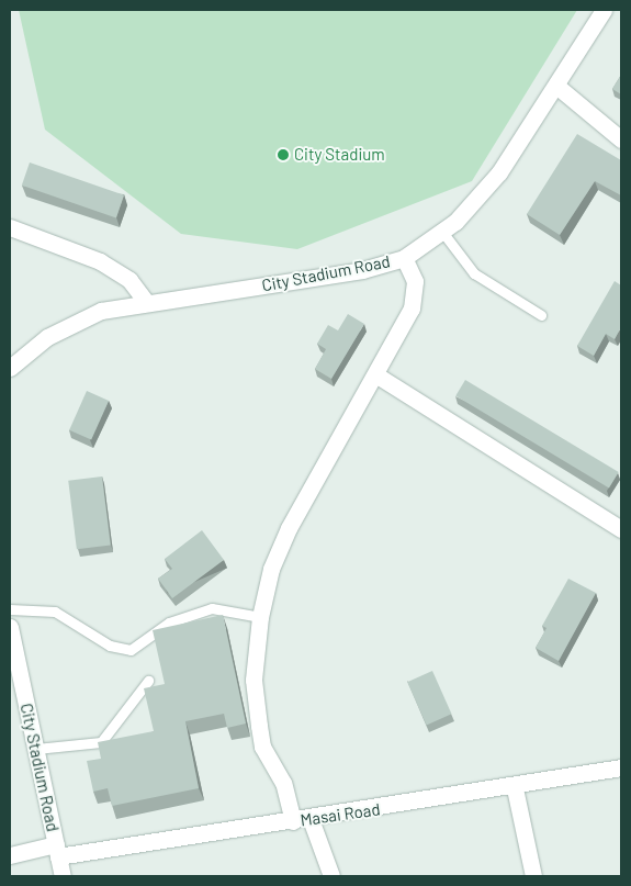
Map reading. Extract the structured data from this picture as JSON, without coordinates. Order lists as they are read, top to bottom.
{
  "streets": {
    "street": ["City Stadium Road", "Masai Road"]
  },
  "crossings": [
    ["City Stadium Road", "Masai Road"]
  ],
  "places": ["City Stadium"]
}
